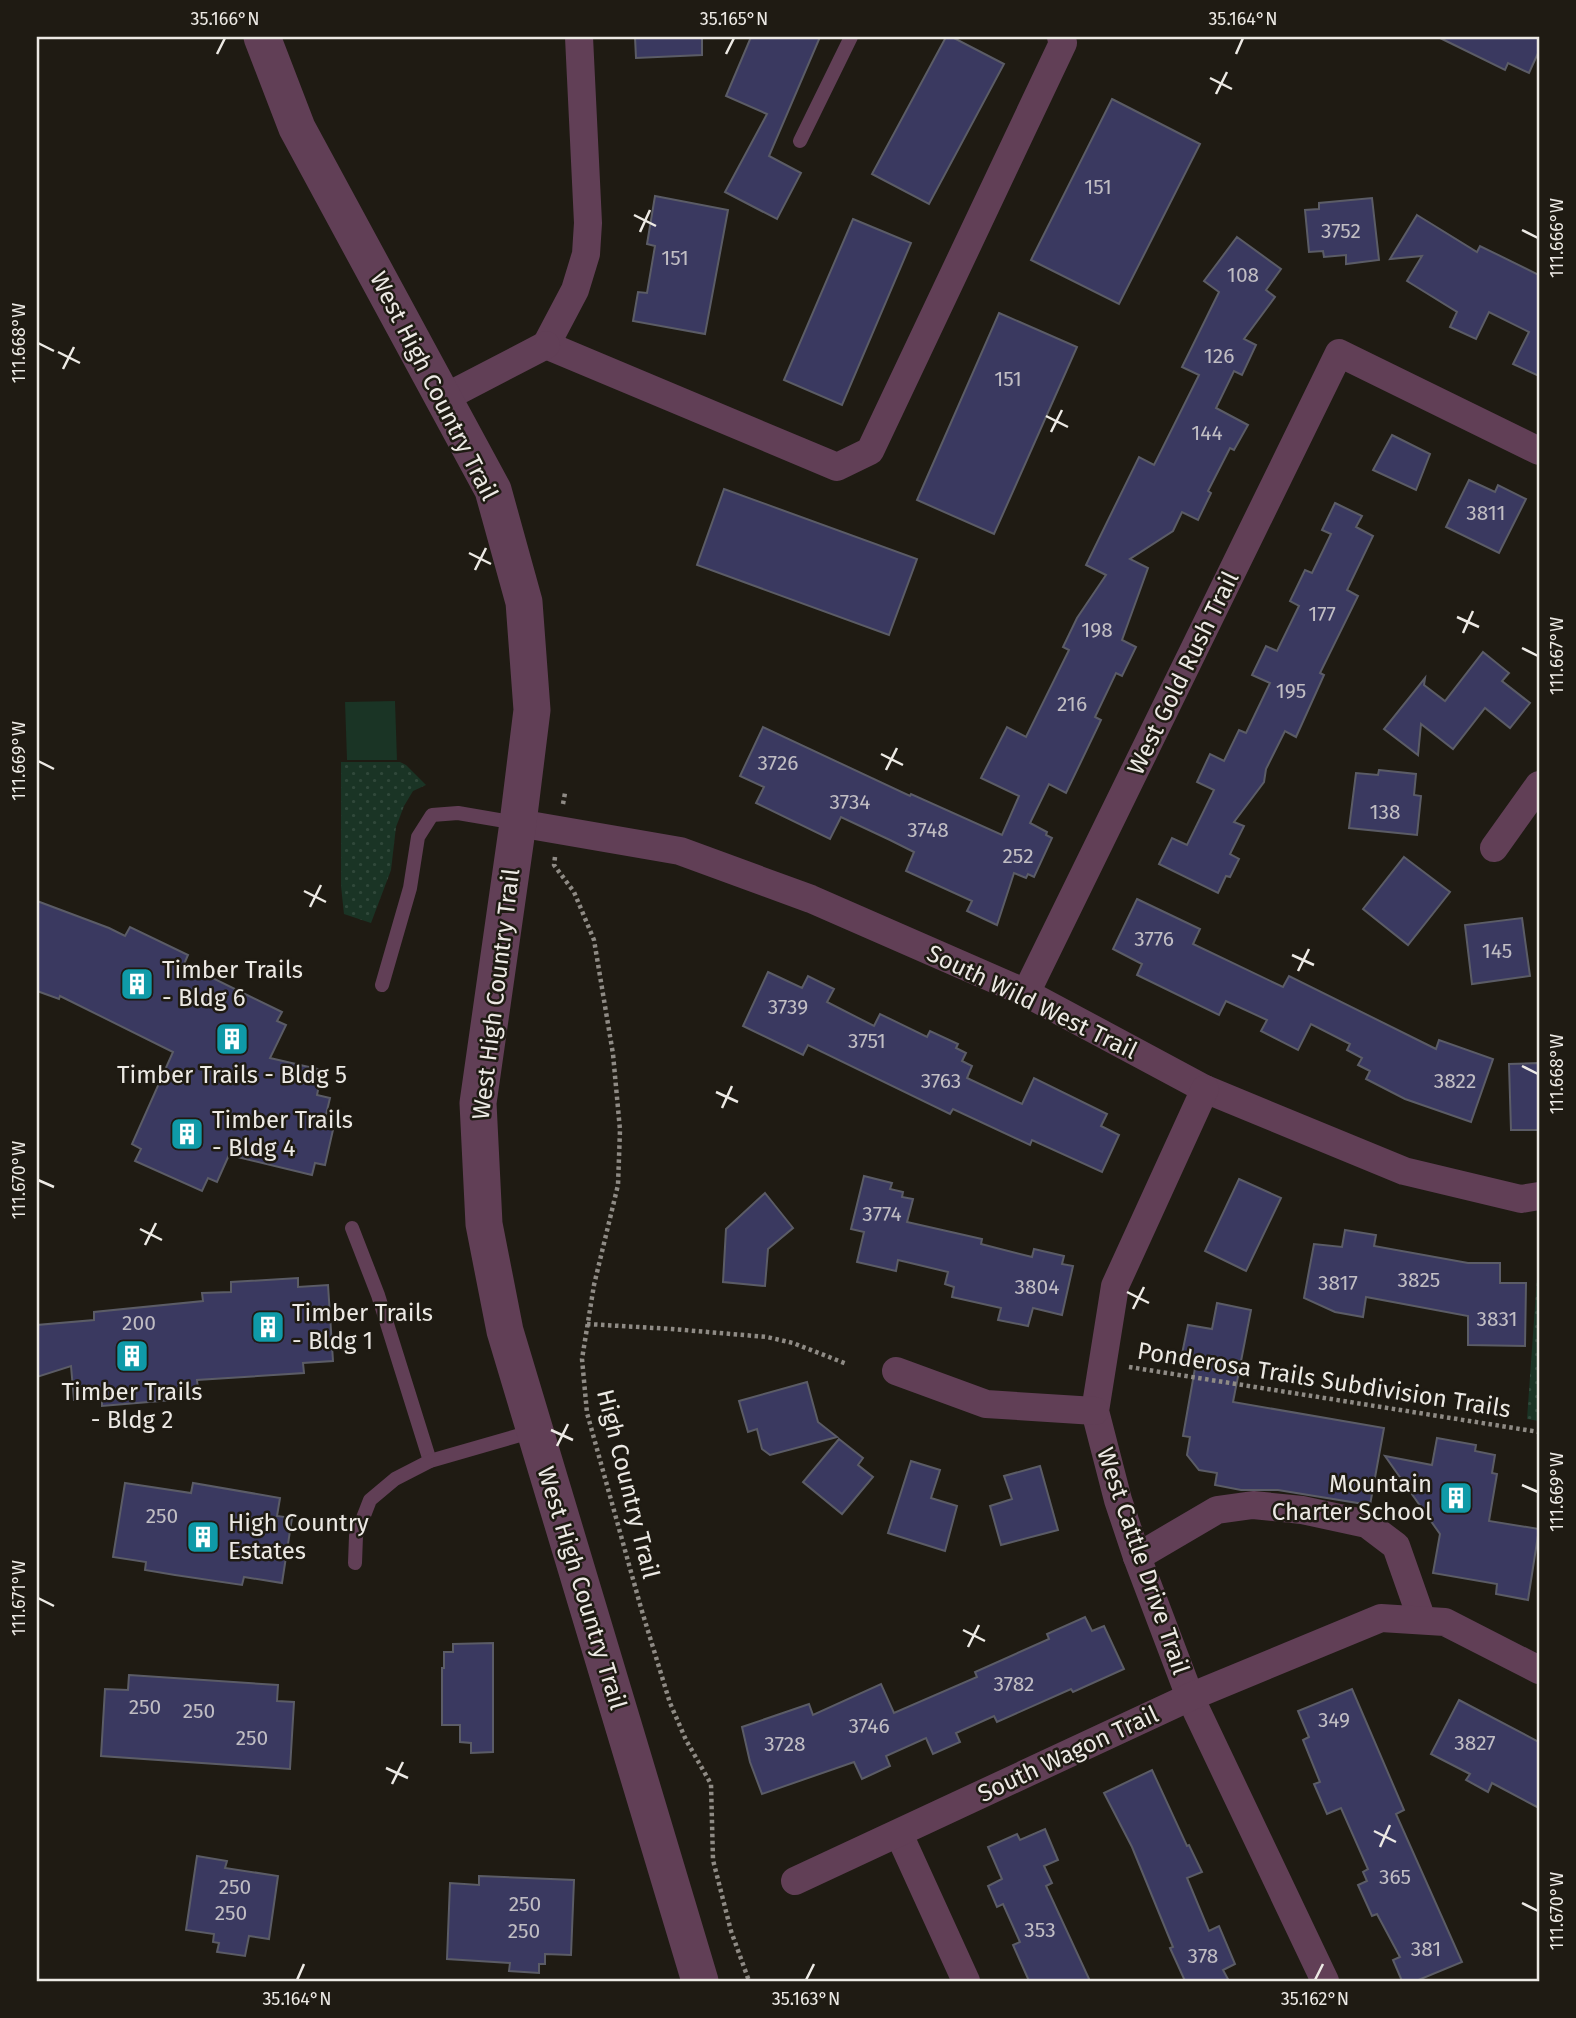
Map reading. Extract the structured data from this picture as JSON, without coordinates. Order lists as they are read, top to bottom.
{
  "streets": {
    "street": [
      "West High Country Trail",
      "West Gold Rush Trail",
      "South Wild West Trail",
      "West Cattle Drive Trail",
      "South Wagon Trail"
    ],
    "path": ["Ponderosa Trails Subdivision Trails", "High Country Trail"]
  },
  "crossings": [
    ["West High Country Trail", "South Wild West Trail"],
    ["West Gold Rush Trail", "South Wild West Trail"],
    ["South Wild West Trail", "West Cattle Drive Trail"],
    ["Ponderosa Trails Subdivision Trails", "West Cattle Drive Trail"],
    ["West Cattle Drive Trail", "South Wagon Trail"]
  ],
  "places": {
    "building": [
      "Timber Trails - Bldg 6",
      "Timber Trails - Bldg 5",
      "Timber Trails - Bldg 4",
      "Timber Trails - Bldg 1",
      "Timber Trails - Bldg 2",
      "Mountain Charter School",
      "High Country Estates"
    ]
  },
  "house_numbers": [
    "151",
    "3752",
    "151",
    "108",
    "126",
    "151",
    "144",
    "3811",
    "177",
    "198",
    "195",
    "216",
    "3726",
    "3734",
    "138",
    "3748",
    "252",
    "3776",
    "145",
    "3739",
    "3751",
    "3763",
    "3822",
    "3774",
    "3825",
    "3817",
    "3804",
    "3831",
    "200",
    "250",
    "3782",
    "250",
    "250",
    "349",
    "3746",
    "250",
    "3827",
    "3728",
    "365",
    "250",
    "250",
    "250",
    "353",
    "250",
    "381",
    "378"
  ],
  "coordinates": [
    "35.166°N",
    "35.165°N",
    "35.164°N",
    "111.666°W",
    "111.668°W",
    "111.667°W",
    "111.669°W",
    "111.670°W",
    "111.671°W",
    "35.163°N",
    "35.162°N"
  ]
}
